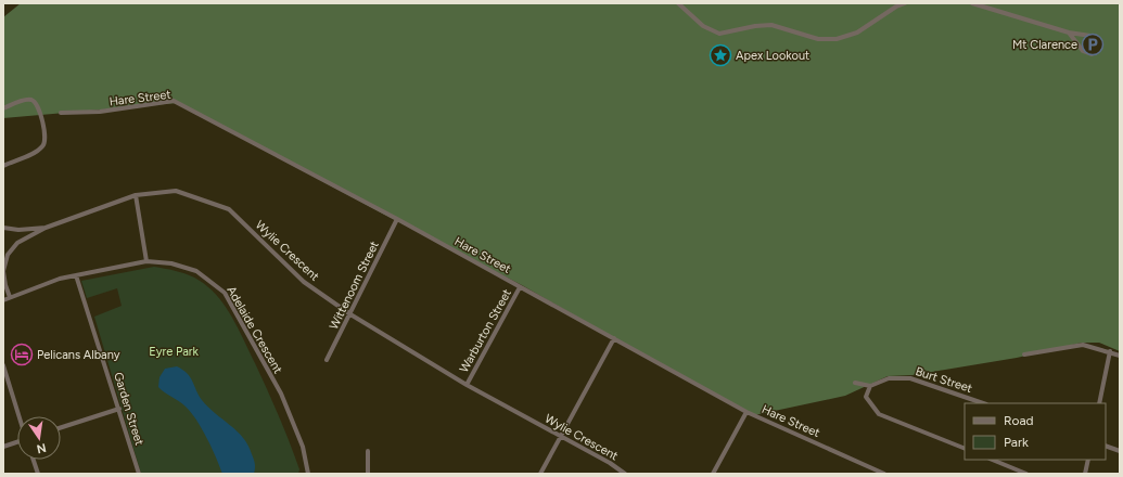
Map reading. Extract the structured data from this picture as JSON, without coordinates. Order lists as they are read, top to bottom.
{
  "streets": {
    "street": [
      "Hare Street",
      "Wylie Crescent",
      "Wittenoom Street",
      "Adelaide Crescent",
      "Warburton Street",
      "Burt Street",
      "Garden Street"
    ]
  },
  "crossings": [
    ["Hare Street", "Wittenoom Street"],
    ["Hare Street", "Warburton Street"],
    ["Wylie Crescent", "Wittenoom Street"],
    ["Wylie Crescent", "Adelaide Crescent"],
    ["Wylie Crescent", "Warburton Street"],
    ["Adelaide Crescent", "Garden Street"]
  ],
  "parks": ["Eyre Park"],
  "places": {
    "parking": ["Mt Clarence"],
    "place": ["Apex Lookout"],
    "hotel": ["Pelicans Albany"]
  },
  "legend": ["Road", "Park"],
  "north": "bottom"
}
